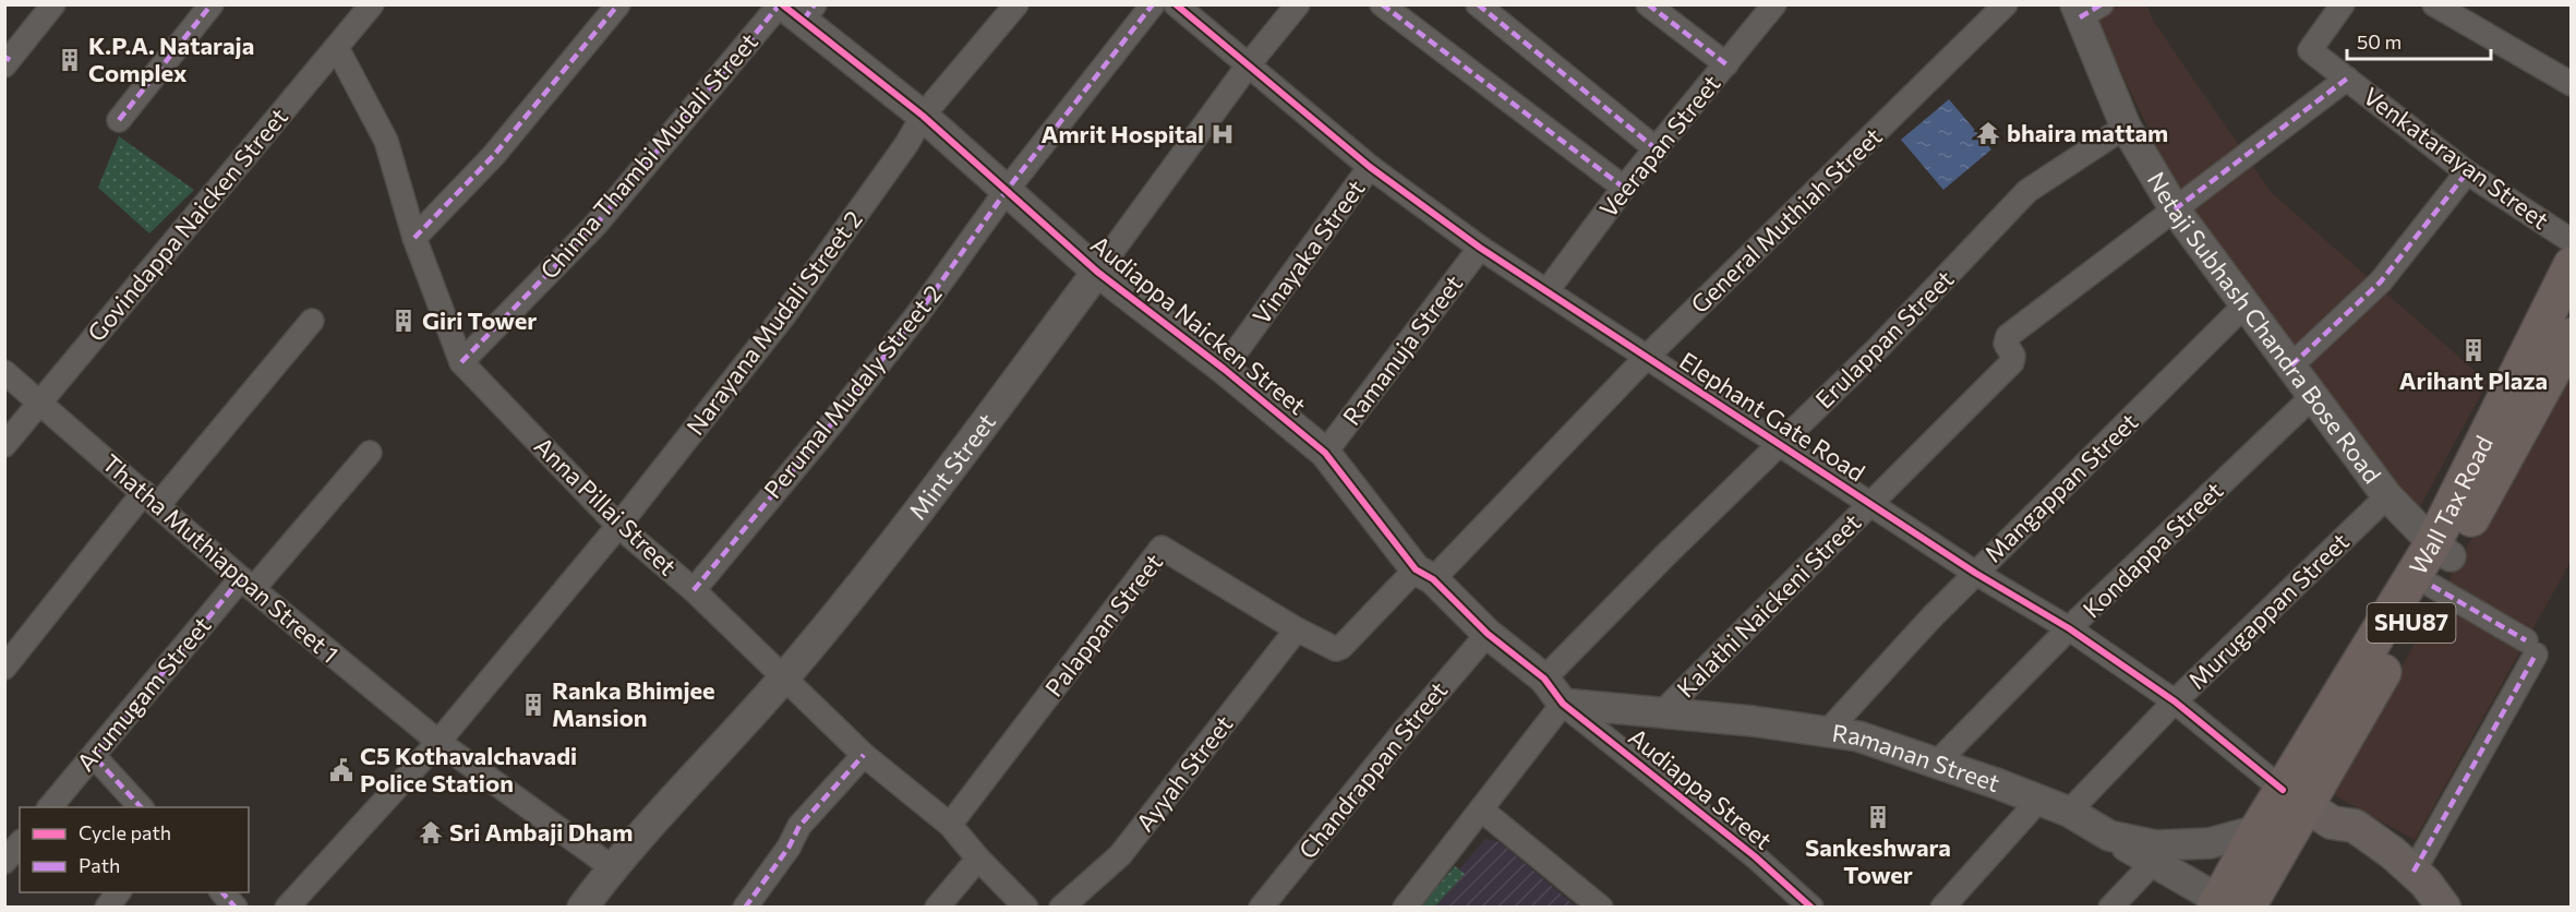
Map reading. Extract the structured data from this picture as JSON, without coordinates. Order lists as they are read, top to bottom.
{
  "streets": {
    "main road": ["Wall Tax Road", "SHU87"],
    "street": [
      "Veerapan Street",
      "Chinna Thambi Mudali Street",
      "Venkatarayan Street",
      "General Muthiah Street",
      "Govindappa Naicken Street",
      "Vinayaka Street",
      "Narayana Mudali Street 2",
      "Audiappa Naicken Street",
      "Netaji Subhash Chandra Bose Road",
      "Erulappan Street",
      "Ramanuja Street",
      "Perumal Mudaly Street 2",
      "Elephant Gate Road",
      "Mint Street",
      "Mangappan Street",
      "Anna Pillai Street",
      "Kondappa Street",
      "Thatha Muthiappan Street 1",
      "Kalathi Naickeni Street",
      "Murugappan Street",
      "Palappan Street",
      "Arumugam Street",
      "Ramanan Street",
      "Chandrappan Street",
      "Ayyah Street",
      "Audiappa Street"
    ]
  },
  "crossings": [
    ["Veerapan Street", "Elephant Gate Road"],
    ["Chinna Thambi Mudali Street", "Audiappa Naicken Street"],
    ["Chinna Thambi Mudali Street", "Anna Pillai Street"],
    ["General Muthiah Street", "Audiappa Naicken Street"],
    ["General Muthiah Street", "Elephant Gate Road"],
    ["General Muthiah Street", "Palappan Street"],
    ["Govindappa Naicken Street", "Anna Pillai Street"],
    ["Govindappa Naicken Street", "Thatha Muthiappan Street 1"],
    ["Vinayaka Street", "Audiappa Naicken Street"],
    ["Vinayaka Street", "Elephant Gate Road"],
    ["Narayana Mudali Street 2", "Audiappa Naicken Street"],
    ["Narayana Mudali Street 2", "Anna Pillai Street"],
    ["Narayana Mudali Street 2", "Thatha Muthiappan Street 1"],
    ["Audiappa Naicken Street", "Erulappan Street"],
    ["Audiappa Naicken Street", "Ramanuja Street"],
    ["Audiappa Naicken Street", "Perumal Mudaly Street 2"],
    ["Audiappa Naicken Street", "Mint Street"],
    ["Audiappa Naicken Street", "Palappan Street"],
    ["Audiappa Naicken Street", "Ramanan Street"],
    ["Audiappa Naicken Street", "Chandrappan Street"],
    ["Audiappa Naicken Street", "Audiappa Street"],
    ["Netaji Subhash Chandra Bose Road", "Erulappan Street"],
    ["Netaji Subhash Chandra Bose Road", "Mangappan Street"],
    ["Netaji Subhash Chandra Bose Road", "Wall Tax Road"],
    ["Netaji Subhash Chandra Bose Road", "Kondappa Street"],
    ["Netaji Subhash Chandra Bose Road", "Kalathi Naickeni Street"],
    ["Netaji Subhash Chandra Bose Road", "Murugappan Street"],
    ["Erulappan Street", "Elephant Gate Road"],
    ["Ramanuja Street", "Elephant Gate Road"],
    ["Perumal Mudaly Street 2", "Anna Pillai Street"],
    ["Elephant Gate Road", "Mint Street"],
    ["Elephant Gate Road", "Mangappan Street"],
    ["Elephant Gate Road", "Wall Tax Road"],
    ["Elephant Gate Road", "Kondappa Street"],
    ["Elephant Gate Road", "Kalathi Naickeni Street"],
    ["Elephant Gate Road", "Murugappan Street"],
    ["Mint Street", "Anna Pillai Street"],
    ["Mint Street", "Thatha Muthiappan Street 1"],
    ["Mangappan Street", "Ramanan Street"],
    ["Wall Tax Road", "Ramanan Street"],
    ["Anna Pillai Street", "Palappan Street"],
    ["Kondappa Street", "Ramanan Street"],
    ["Thatha Muthiappan Street 1", "Arumugam Street"],
    ["Kalathi Naickeni Street", "Ramanan Street"],
    ["Murugappan Street", "Ramanan Street"],
    ["Palappan Street", "Ayyah Street"],
    ["Ramanan Street", "Audiappa Street"]
  ],
  "places": {
    "building": [
      "K.P.A. Nataraja Complex",
      "Giri Tower",
      "Arihant Plaza",
      "Ranka Bhimjee Mansion",
      "Sankeshwara Tower"
    ],
    "temple": ["bhaira mattam", "Sri Ambaji Dham"],
    "hospital": ["Amrit Hospital"],
    "public building": ["C5 Kothavalchavadi Police Station"]
  },
  "legend": ["Cycle path", "Path"],
  "scale_bar": "50 m"
}
